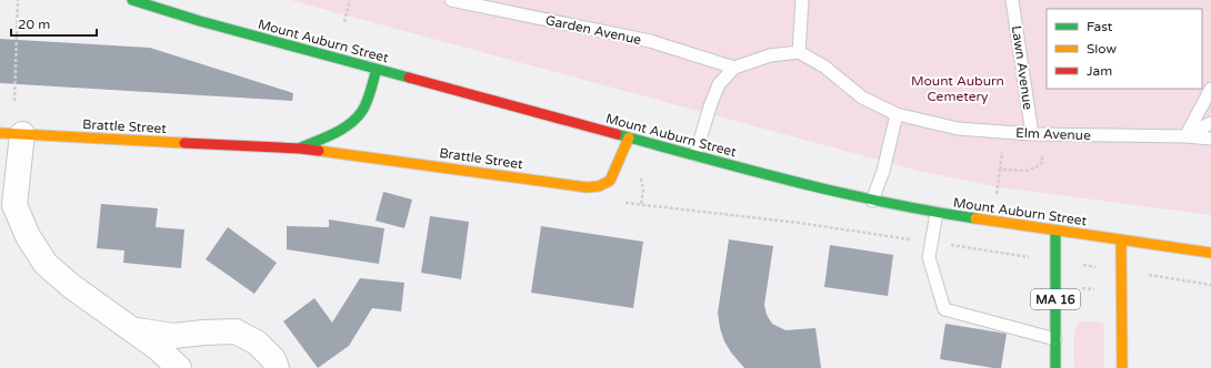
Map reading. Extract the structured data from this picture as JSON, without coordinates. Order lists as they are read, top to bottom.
{
  "streets": {
    "main road": ["Mount Auburn Street", "Brattle Street", "MA 16"],
    "lane": ["Garden Avenue", "Lawn Avenue", "Elm Avenue"]
  },
  "crossings": [
    ["Mount Auburn Street", "Brattle Street"],
    ["Mount Auburn Street", "MA 16"],
    ["Lawn Avenue", "Elm Avenue"]
  ],
  "parks": ["Mount Auburn Cemetery"],
  "legend": ["Fast", "Slow", "Jam"],
  "scale_bar": "20 m"
}
